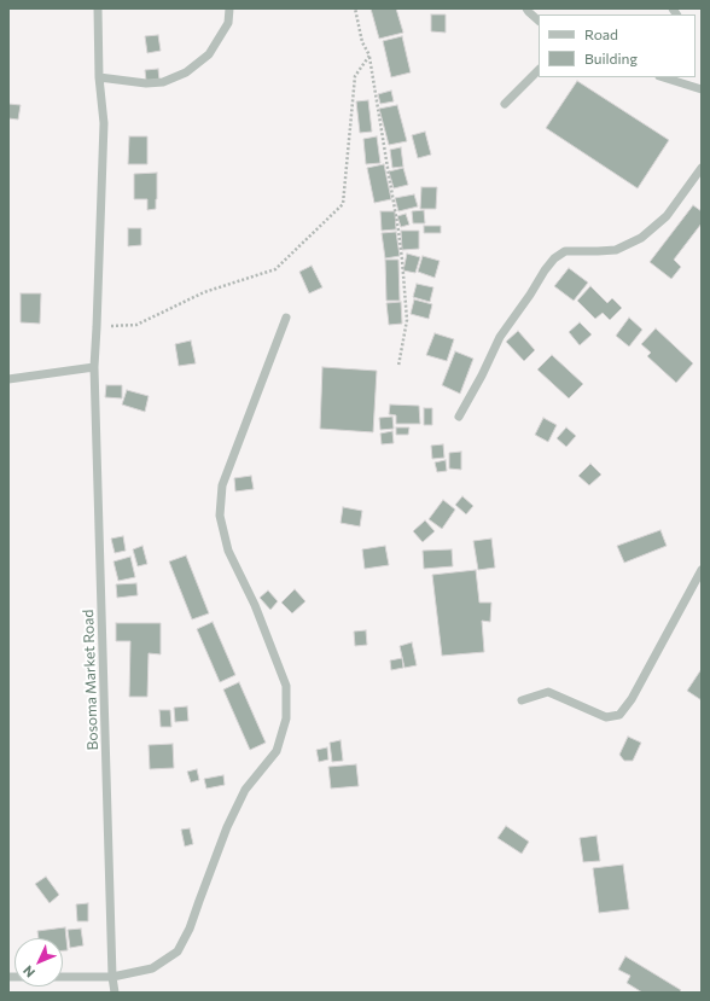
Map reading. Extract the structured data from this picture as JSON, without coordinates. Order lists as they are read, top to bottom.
{
  "streets": {
    "street": ["Bosoma Market Road"]
  },
  "legend": ["Road", "Building"],
  "north": "bottom left"
}
